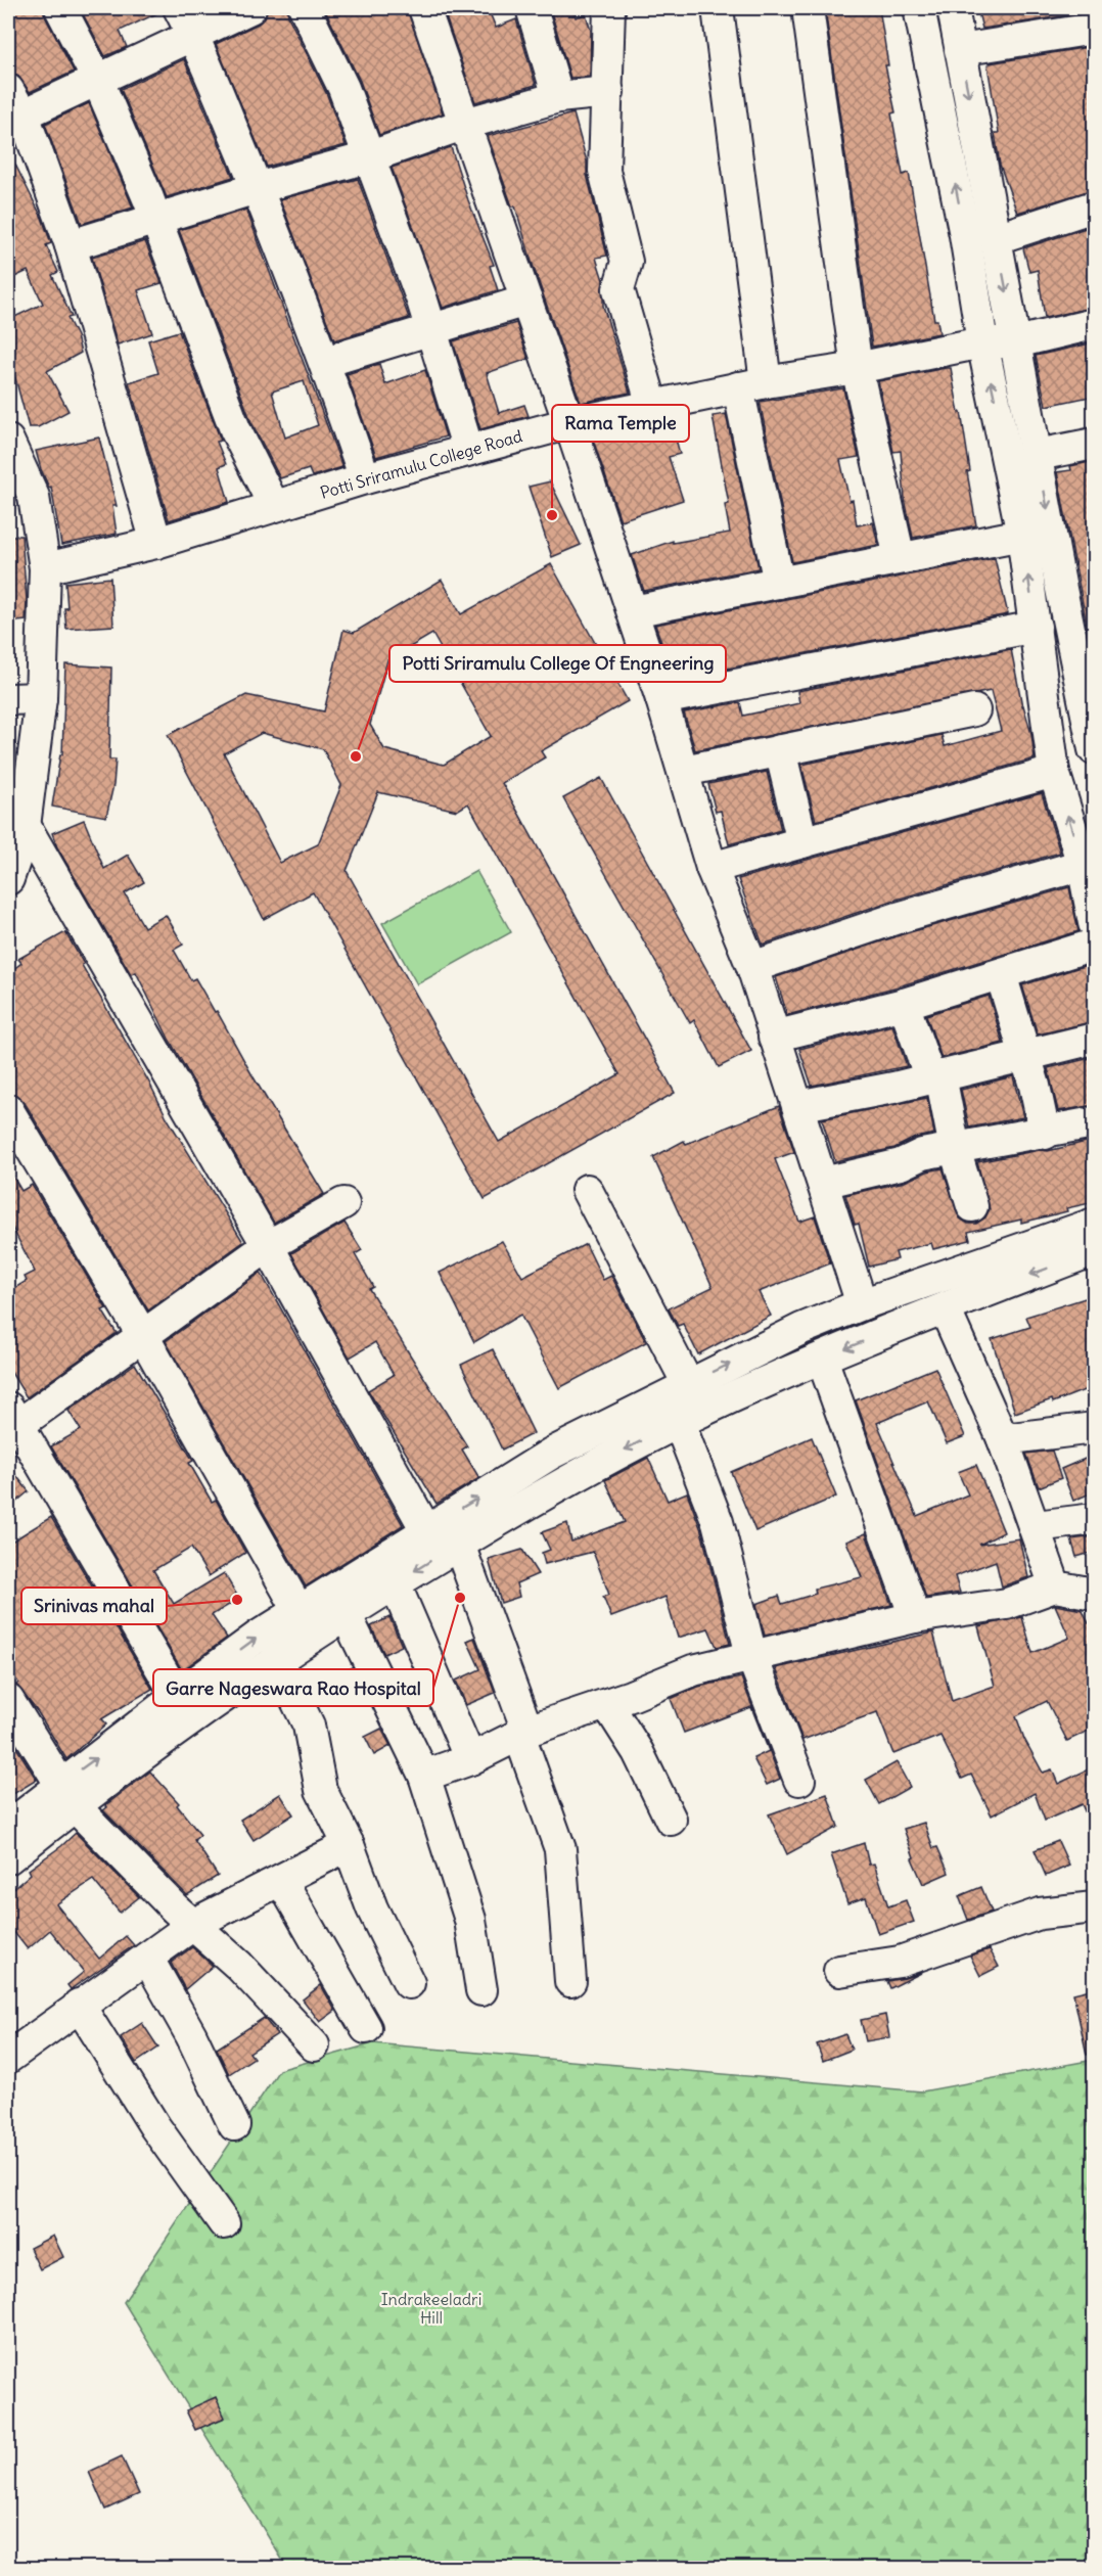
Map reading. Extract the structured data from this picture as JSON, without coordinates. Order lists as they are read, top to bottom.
{
  "streets": {
    "street": ["Potti Sriramulu College Road"]
  },
  "parks": ["Indrakeeladri Hill"],
  "places": [
    "Rama Temple",
    "Potti Sriramulu College Of Engneering",
    "Garre Nageswara Rao Hospital",
    "Srinivas mahal"
  ]
}
